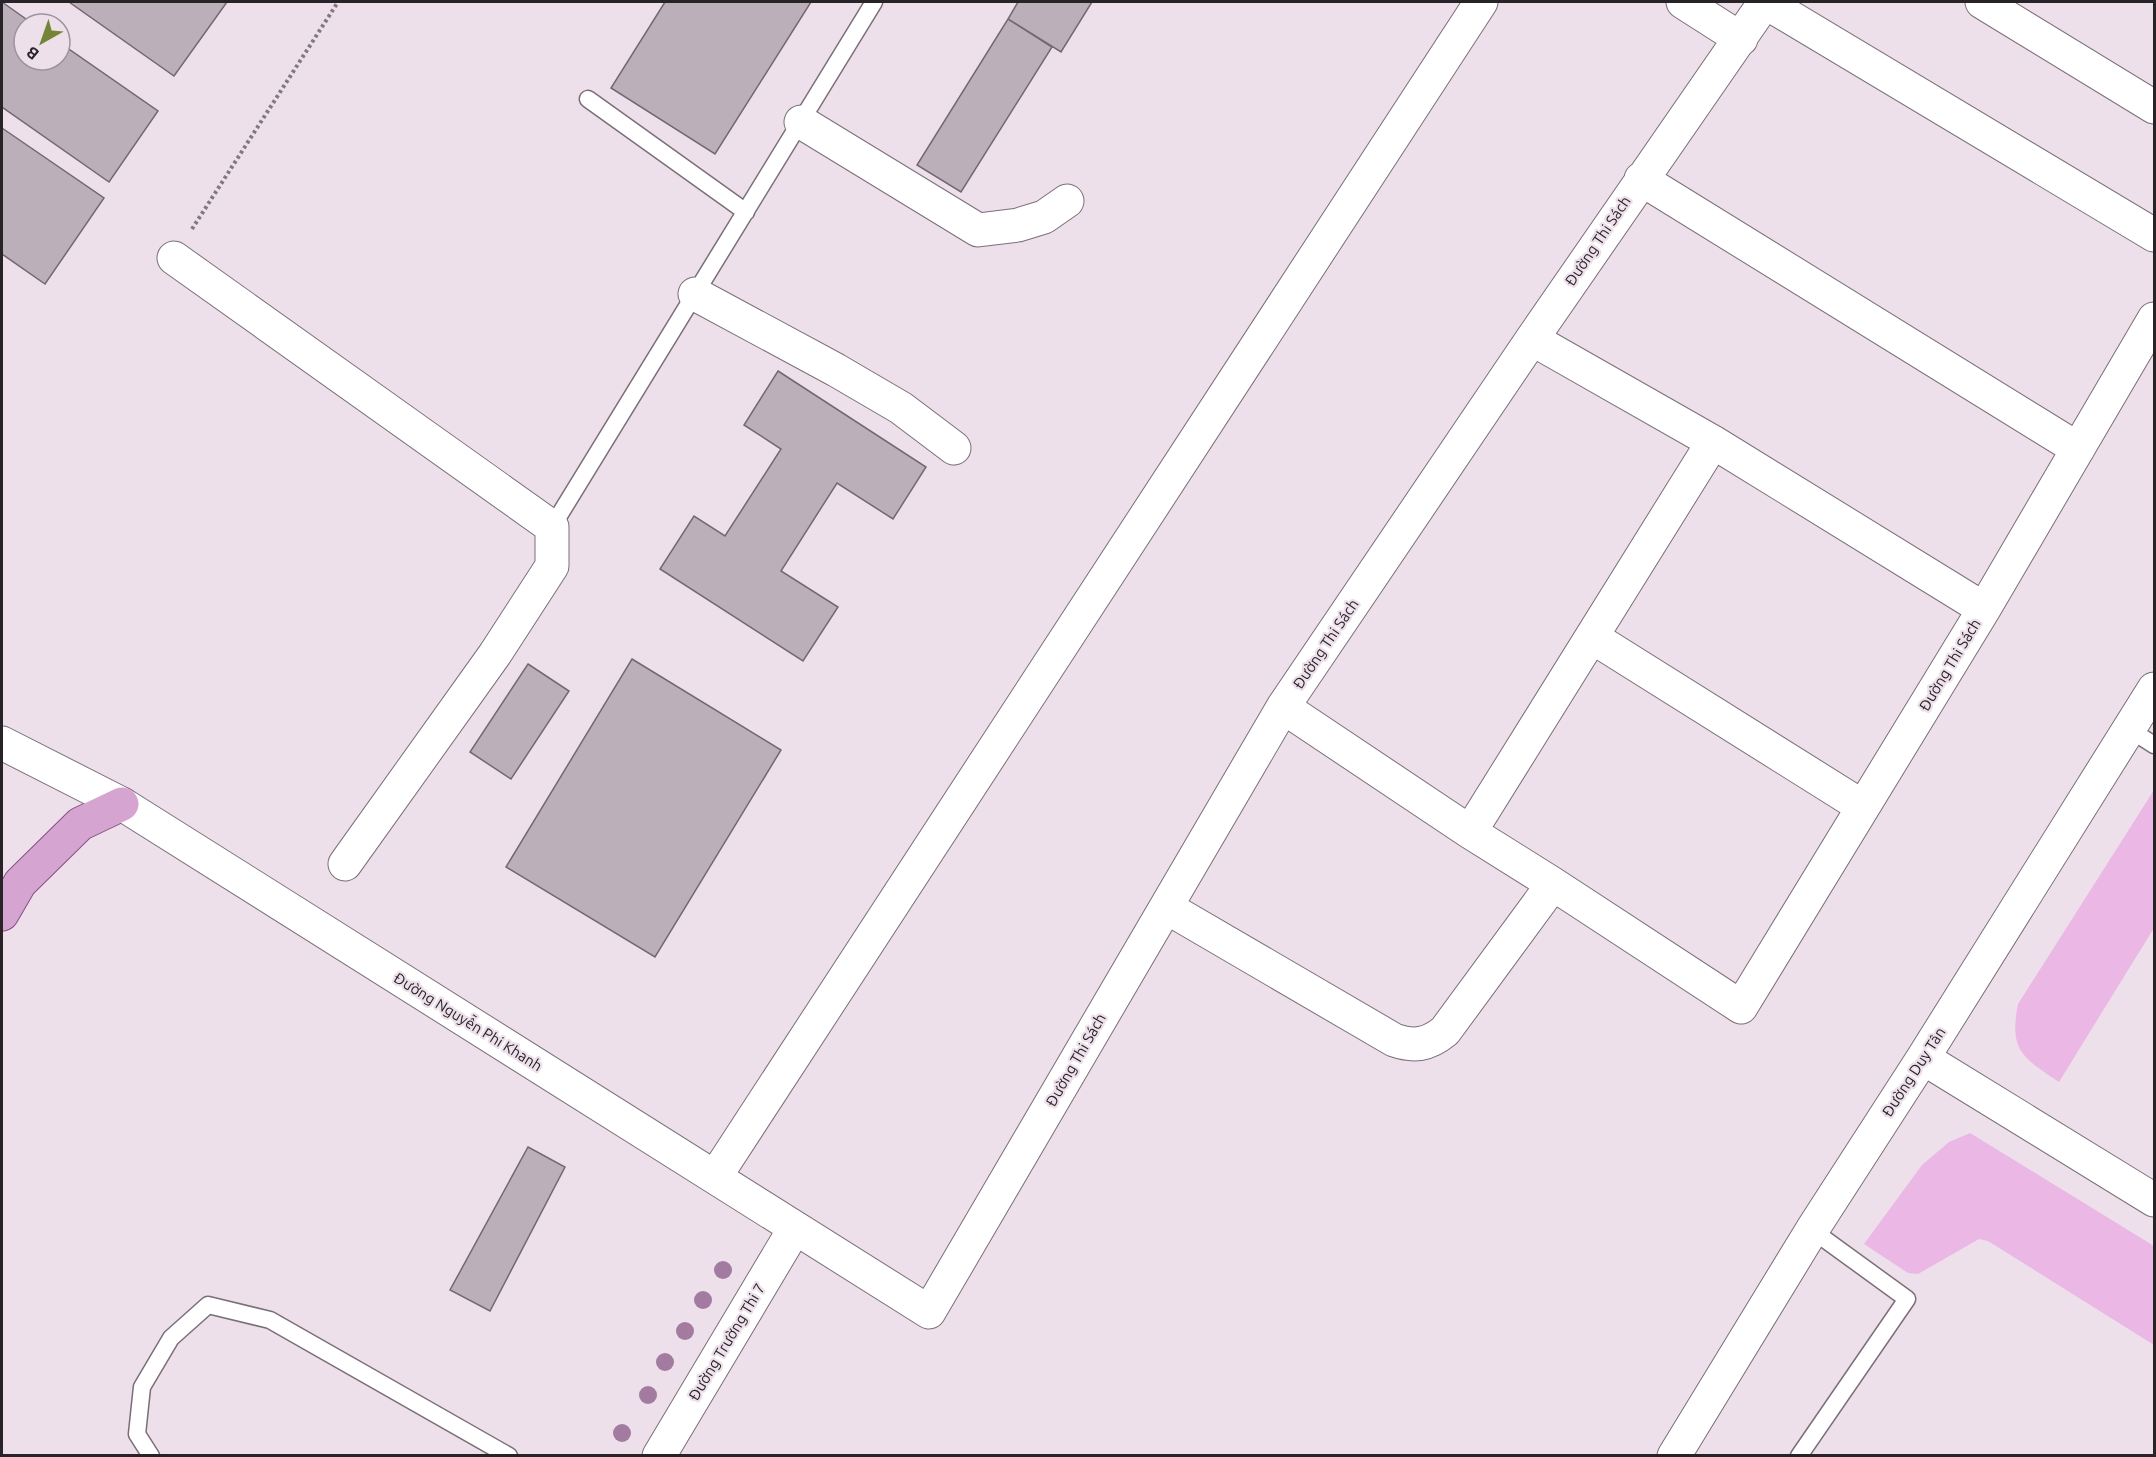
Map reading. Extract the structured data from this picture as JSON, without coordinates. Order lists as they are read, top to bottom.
{
  "streets": {
    "street": [
      "Đường Thi Sách",
      "Đường Nguyễn Phi Khanh",
      "Đường Duy Tân",
      "Đường Trường Thi 7"
    ]
  },
  "crossings": [
    ["Đường Thi Sách", "Đường Nguyễn Phi Khanh"],
    ["Đường Nguyễn Phi Khanh", "Đường Trường Thi 7"]
  ],
  "north": "bottom left"
}
